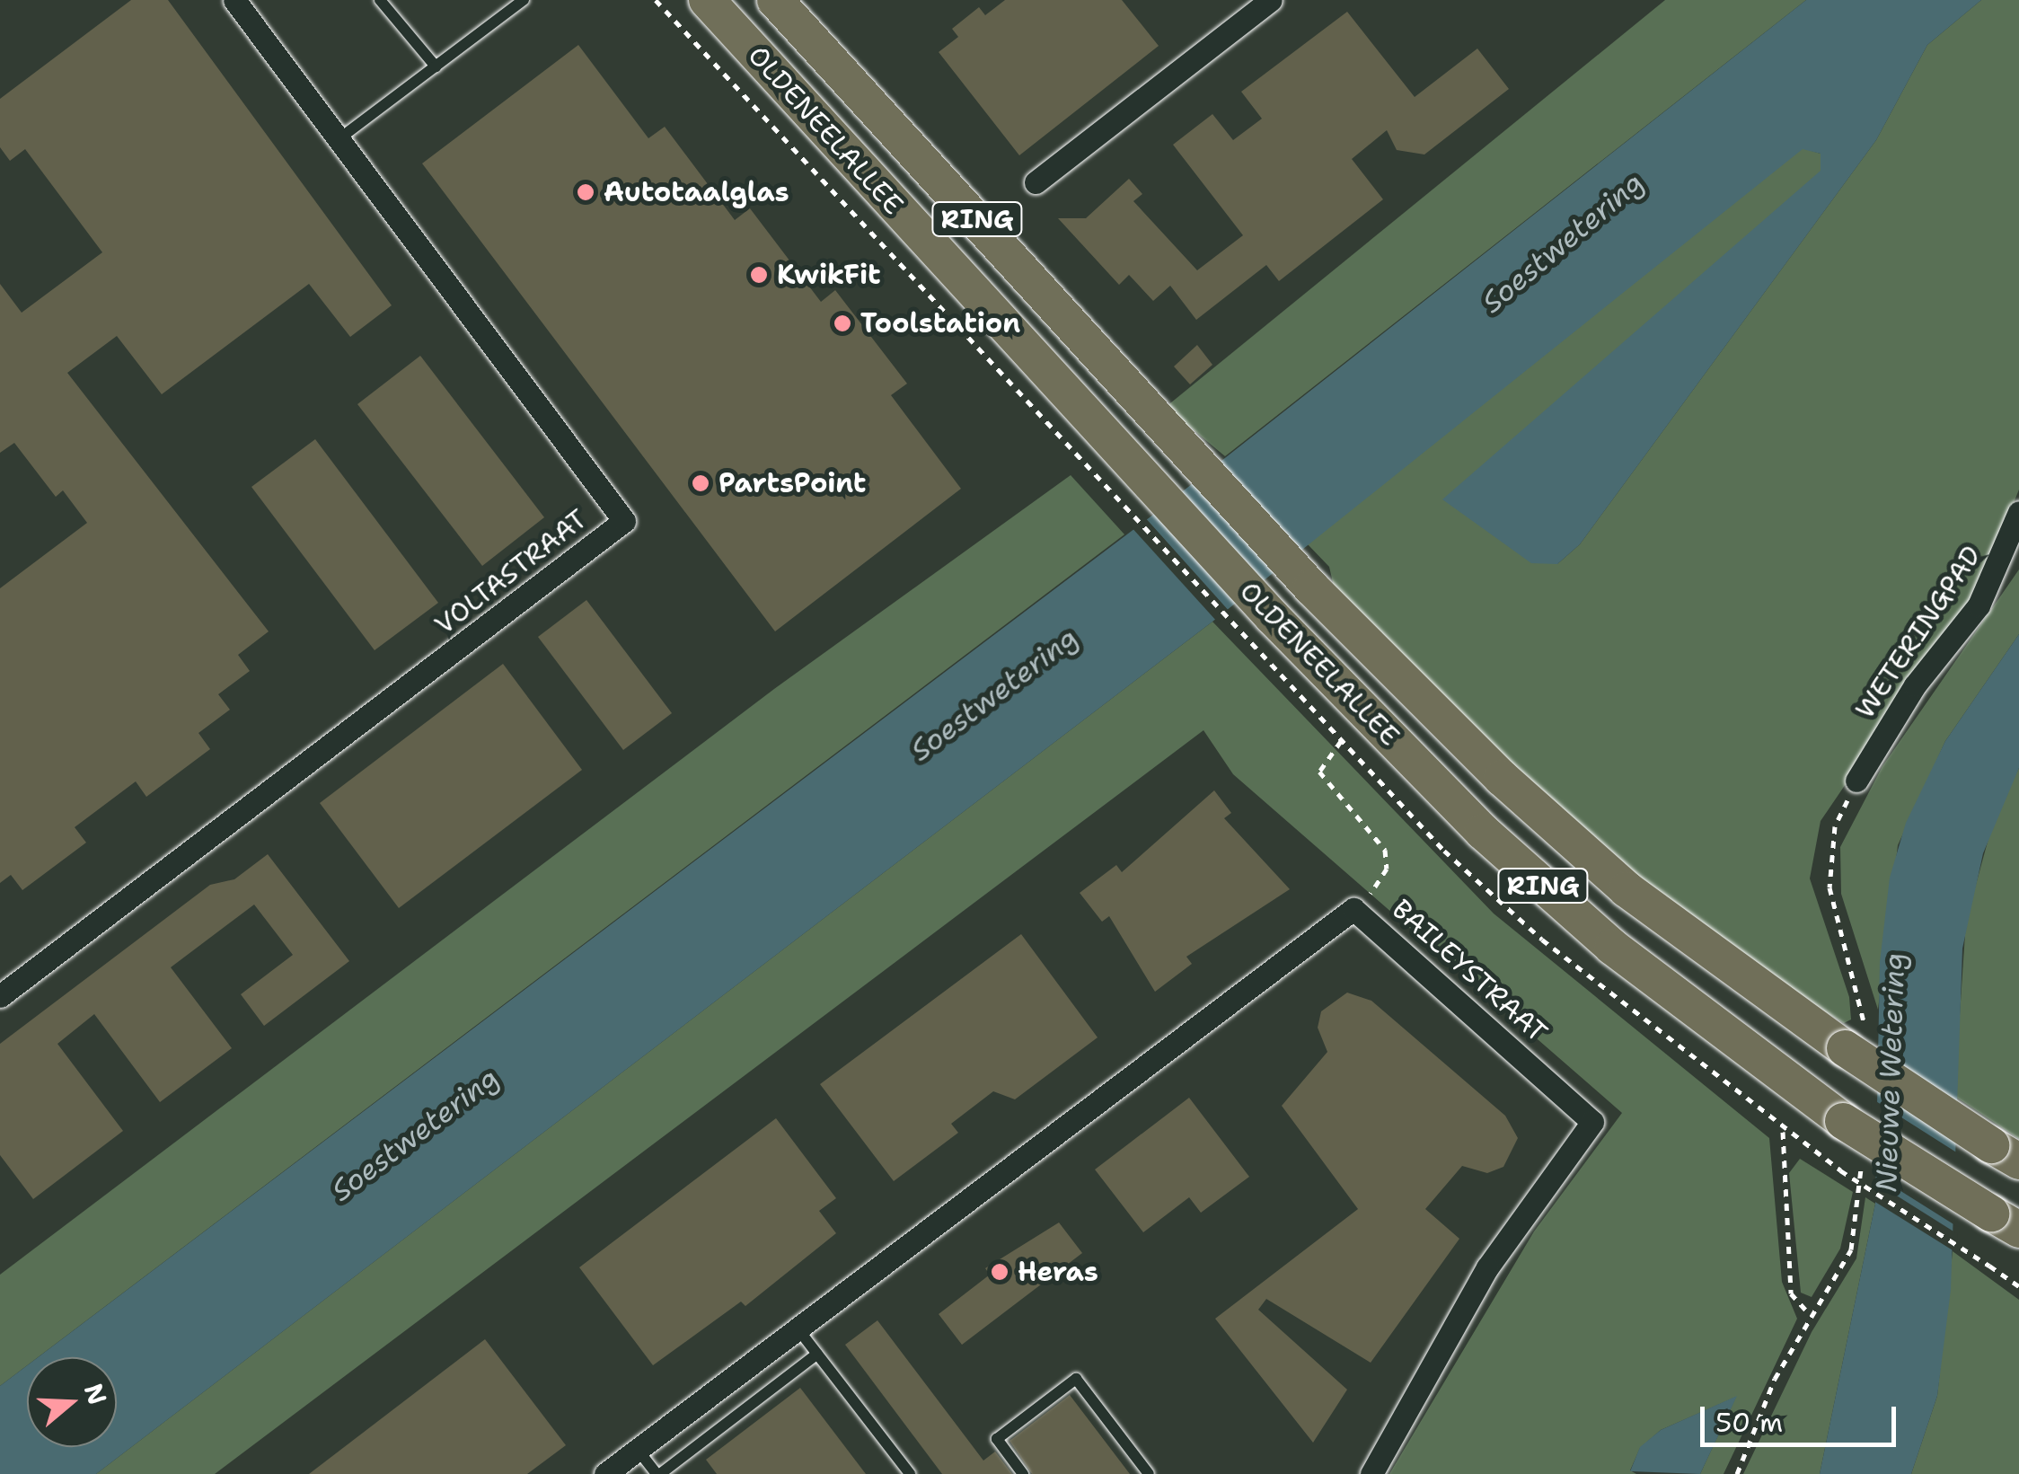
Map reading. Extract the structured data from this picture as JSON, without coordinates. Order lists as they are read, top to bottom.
{
  "streets": {
    "main road": ["OLDENEELALLEE", "RING"],
    "street": ["VOLTASTRAAT", "WETERINGPAD", "BAILEYSTRAAT"]
  },
  "water": ["Soestwetering", "Nieuwe Wetering"],
  "places": [
    "Autotaalglas",
    "KwikFit",
    "Toolstation",
    "PartsPoint",
    "Heras"
  ],
  "scale_bar": "50 m",
  "north": "right"
}
